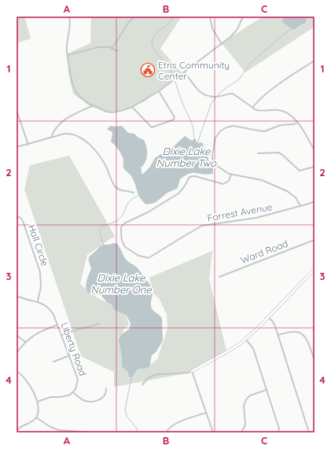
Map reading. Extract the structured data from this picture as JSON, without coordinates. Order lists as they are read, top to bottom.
{
  "streets": {
    "street": [
      "Forrest Avenue",
      "Hall Circle",
      "Ward Road",
      "Liberty Road"
    ]
  },
  "crossings": [
    ["Hall Circle", "Liberty Road"]
  ],
  "water": ["Dixie Lake Number Two", "Dixie Lake Number One"],
  "places": {
    "public building": ["Etris Community Center"]
  },
  "grid": {
    "columns": ["A", "B", "C"],
    "rows": [
      "1",
      "2",
      "3",
      "4"
    ]
  }
}
